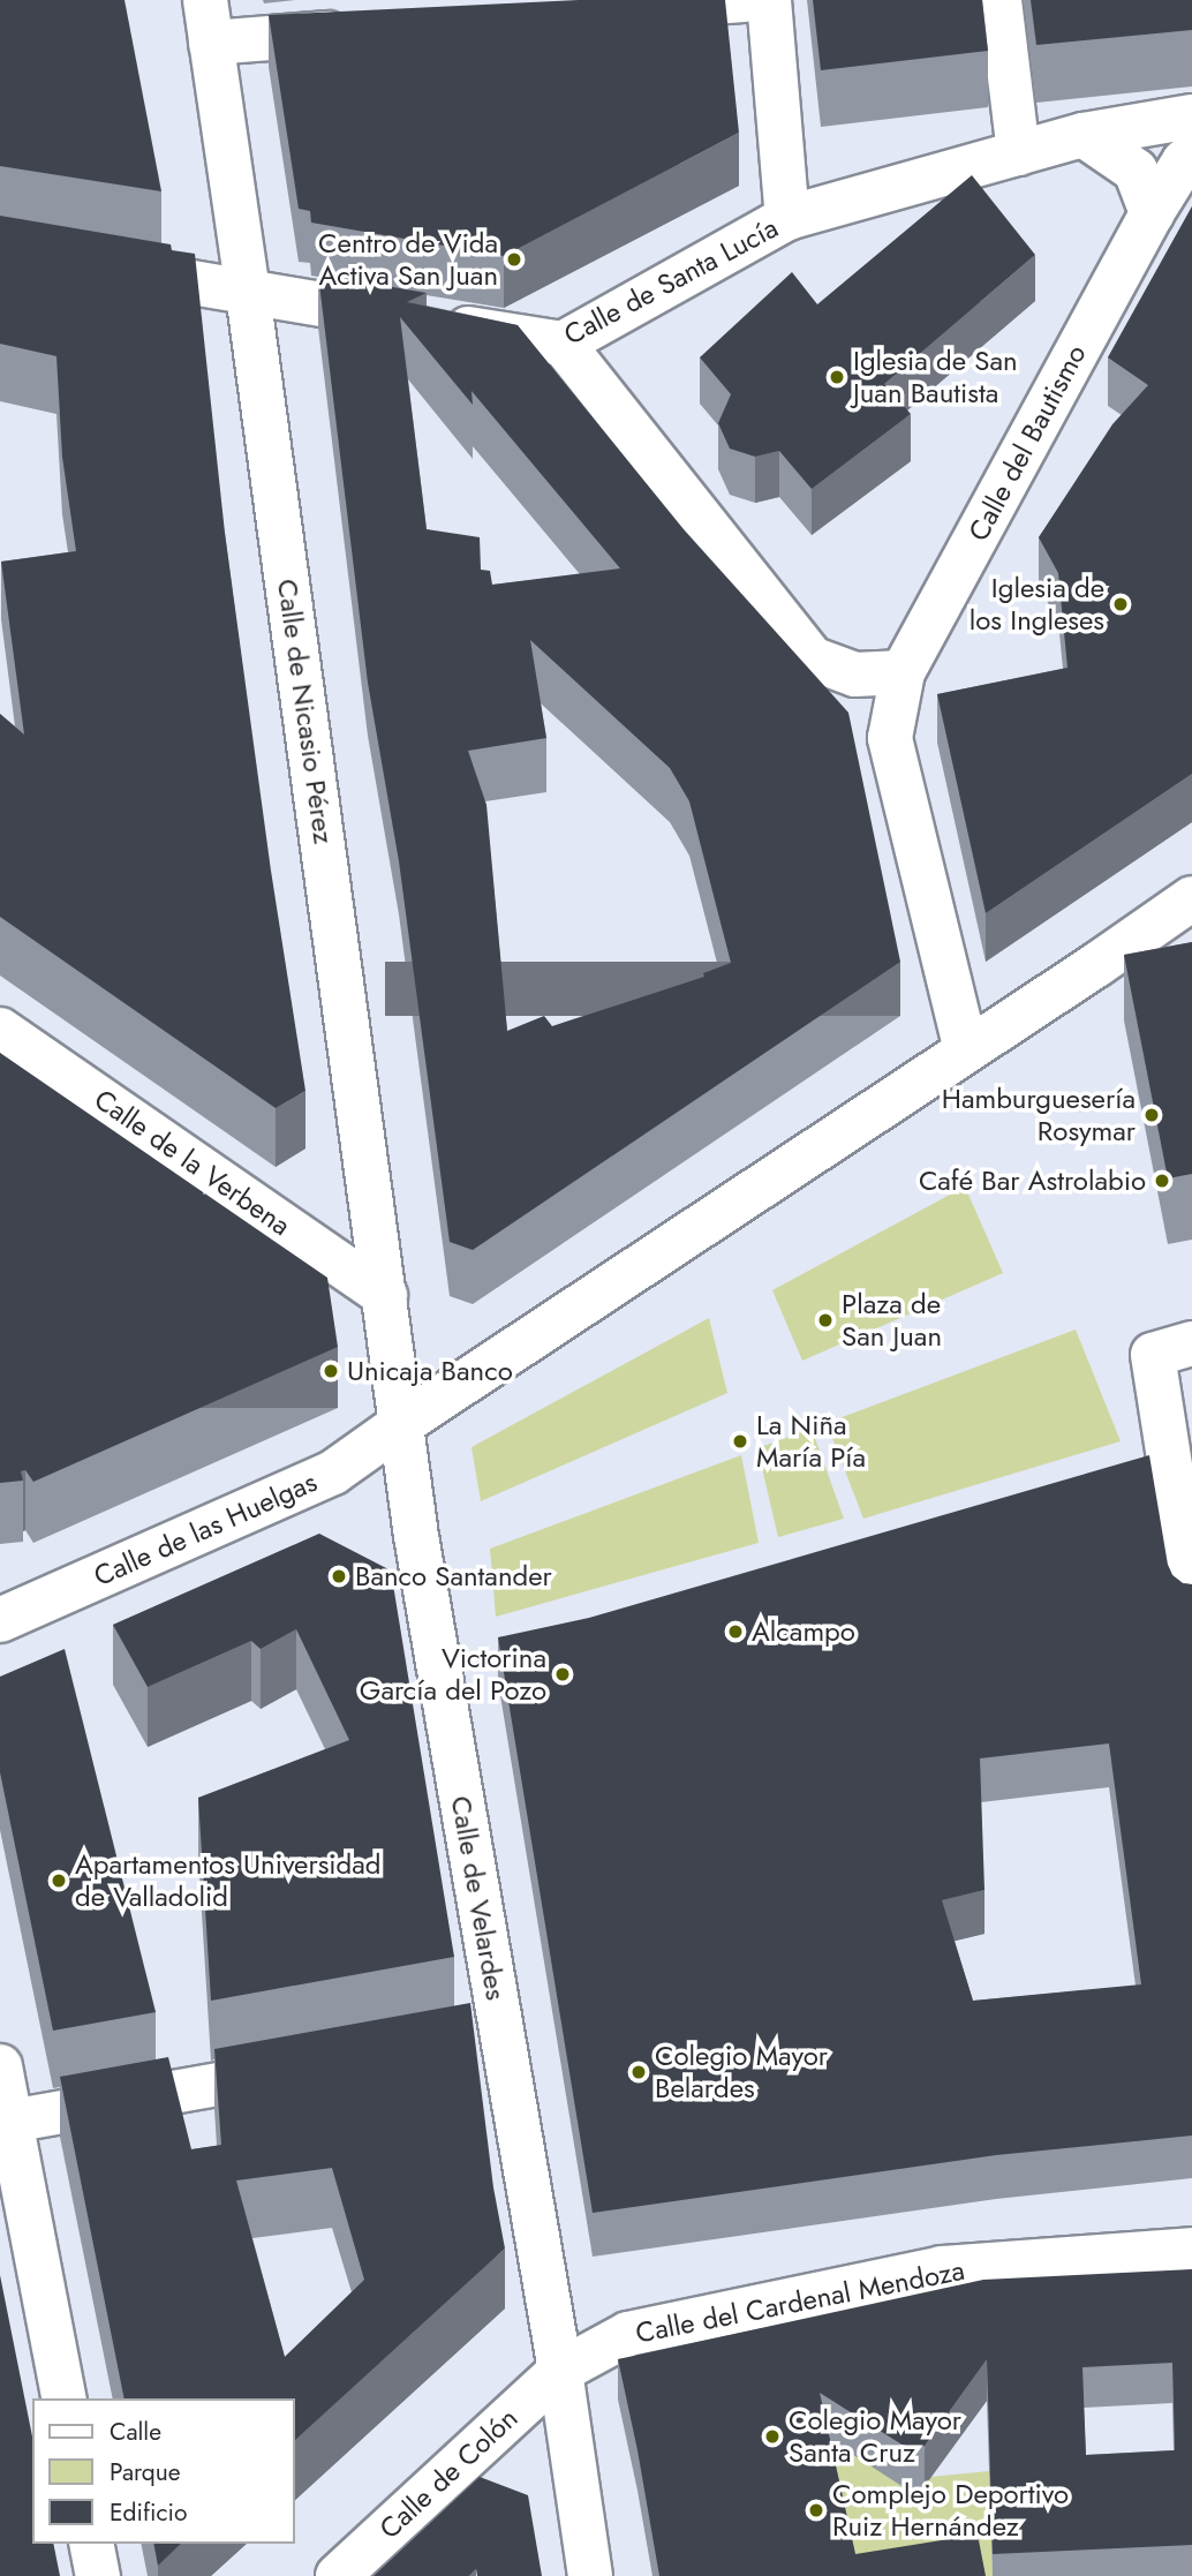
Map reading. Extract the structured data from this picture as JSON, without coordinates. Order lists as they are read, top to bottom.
{
  "streets": {
    "street": [
      "Calle de Santa Lucía",
      "Calle del Bautismo",
      "Calle de Nicasio Pérez",
      "Calle de la Verbena",
      "Calle de las Huelgas",
      "Calle de Velardes",
      "Calle del Cardenal Mendoza",
      "Calle de Colón"
    ]
  },
  "crossings": [
    ["Calle de Santa Lucía", "Calle de Nicasio Pérez"],
    ["Calle de Nicasio Pérez", "Calle de la Verbena"],
    ["Calle de Nicasio Pérez", "Calle de las Huelgas"],
    ["Calle de Nicasio Pérez", "Calle de Velardes"],
    ["Calle de las Huelgas", "Calle de Velardes"],
    ["Calle de Velardes", "Calle del Cardenal Mendoza"],
    ["Calle de Velardes", "Calle de Colón"],
    ["Calle del Cardenal Mendoza", "Calle de Colón"]
  ],
  "places": [
    "Centro de Vida Activa San Juan",
    "Iglesia de San Juan Bautista",
    "Iglesia de los Ingleses",
    "Hamburguesería Rosymar",
    "Café Bar Astrolabio",
    "Plaza de San Juan",
    "Unicaja Banco",
    "La Niña María Pía",
    "Banco Santander",
    "Alcampo",
    "Victorina García del Pozo",
    "Apartamentos Universidad de Valladolid",
    "Colegio Mayor Belardes",
    "Colegio Mayor Santa Cruz",
    "Complejo Deportivo Ruiz Hernández"
  ],
  "legend": ["Calle", "Parque", "Edificio"]
}
